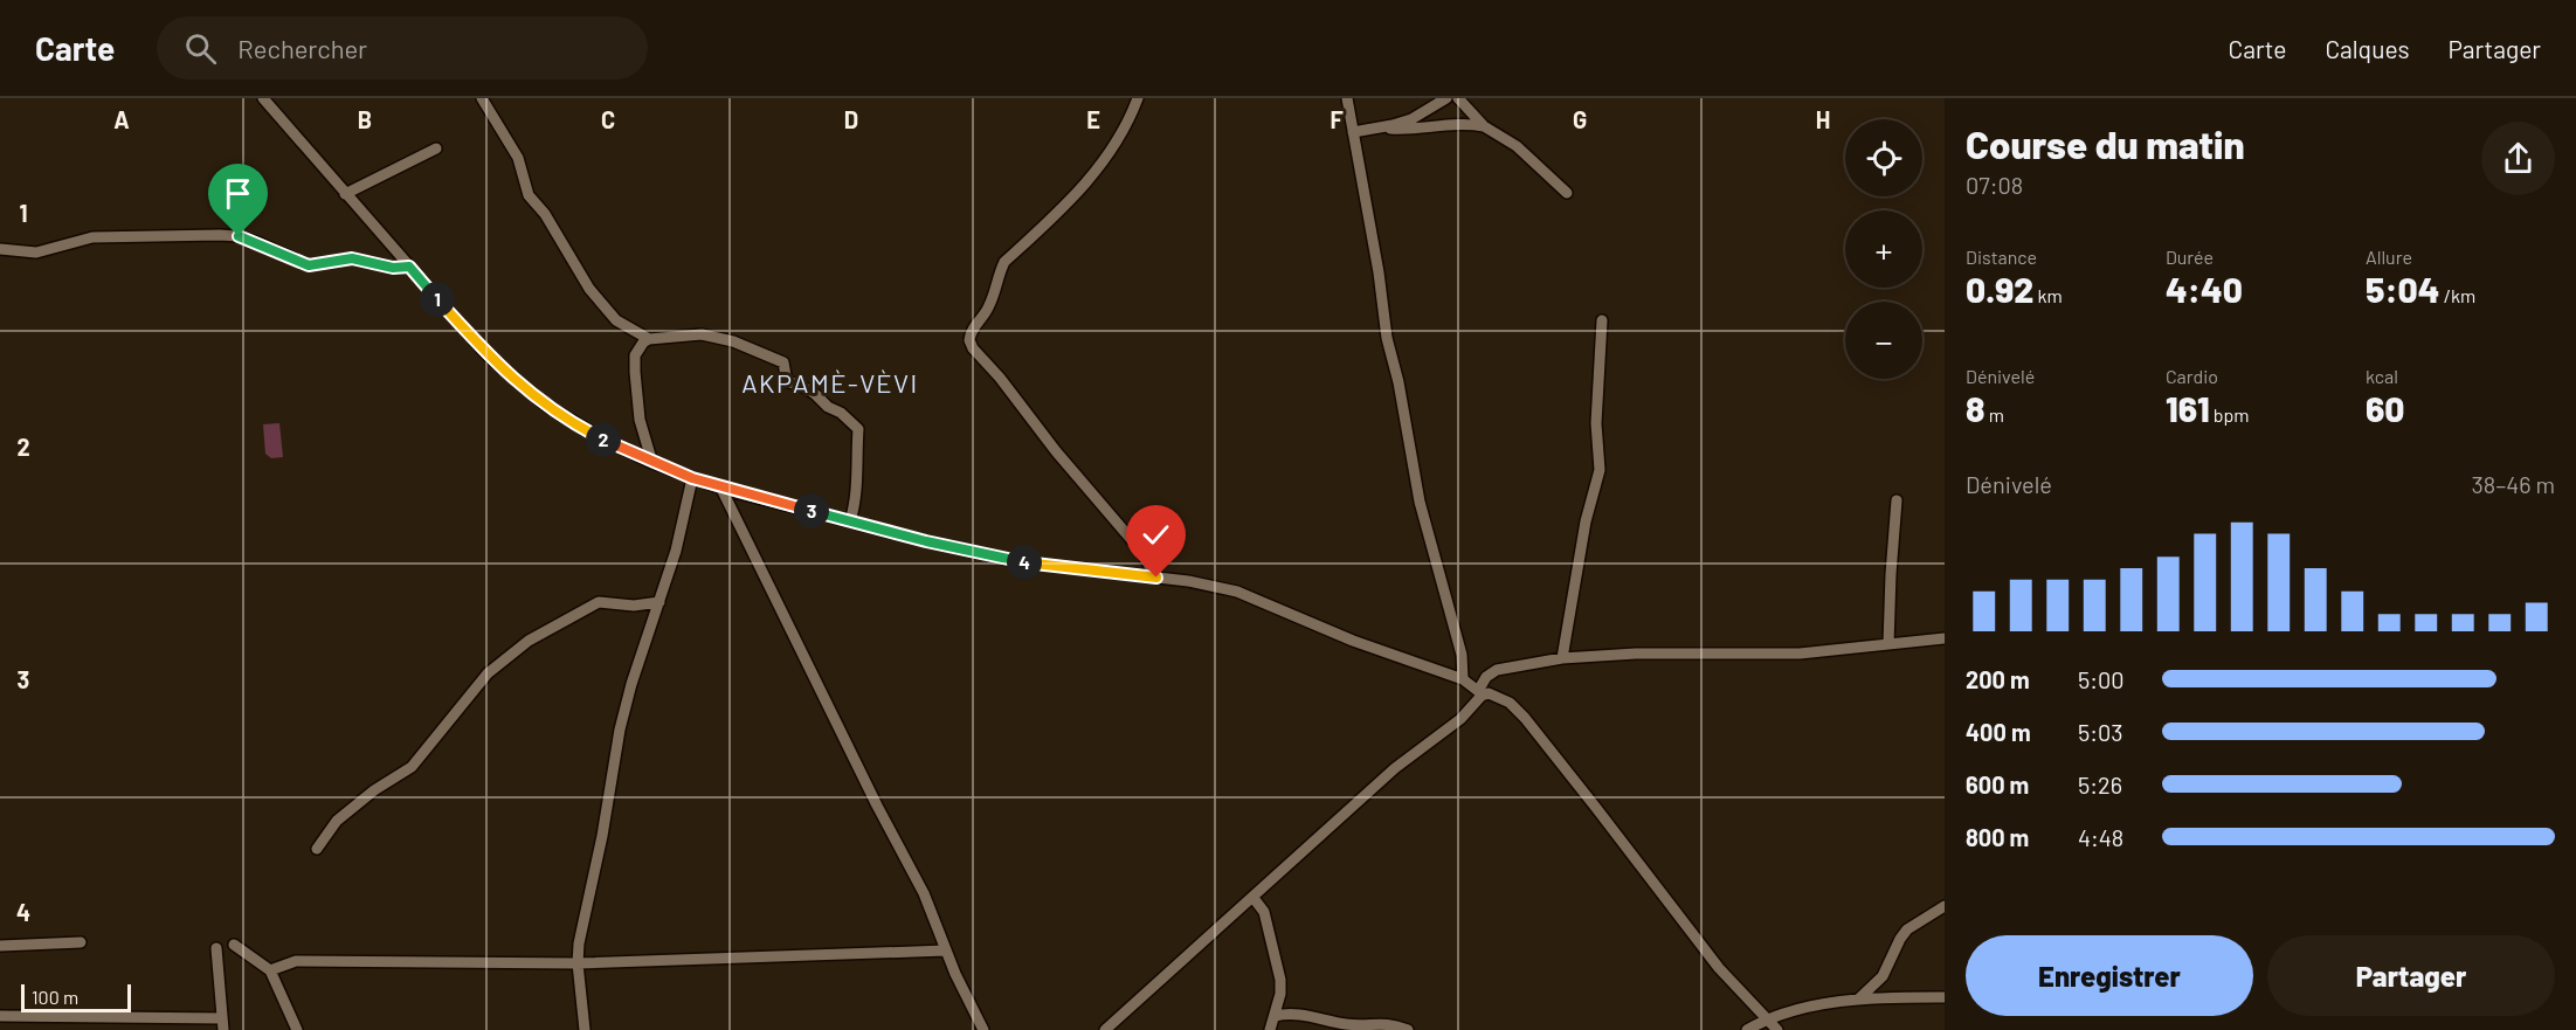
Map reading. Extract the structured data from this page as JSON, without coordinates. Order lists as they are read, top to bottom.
{
  "districts": ["AKPAMÈ-VÈVI"],
  "scale_bar": "100 m",
  "page": {
    "header": "Carte",
    "search": "Rechercher",
    "nav": ["Carte", "Calques", "Partager"],
    "heading": ["Course du matin", "07:08"],
    "map_buttons": ["+", "−"],
    "stats": [
      ["Distance", "0.92 km"],
      ["Durée", "4:40"],
      ["Allure", "5:04 /km"],
      ["Dénivelé", "8 m"],
      ["Cardio", "161 bpm"],
      ["kcal", "60"]
    ],
    "pins": [
      "1",
      "2",
      "3",
      "4"
    ],
    "chart": ["Dénivelé", "38–46 m"],
    "list": [
      {
        "name": "200 m",
        "note": "5:00"
      },
      {
        "name": "400 m",
        "note": "5:03"
      },
      {
        "name": "600 m",
        "note": "5:26"
      },
      {
        "name": "800 m",
        "note": "4:48"
      }
    ],
    "buttons": ["Enregistrer", "Partager"],
    "scale": "100 m"
  },
  "grid": {
    "columns": [
      "A",
      "B",
      "C",
      "D",
      "E",
      "F",
      "G",
      "H"
    ],
    "rows": [
      "1",
      "2",
      "3",
      "4"
    ]
  }
}
